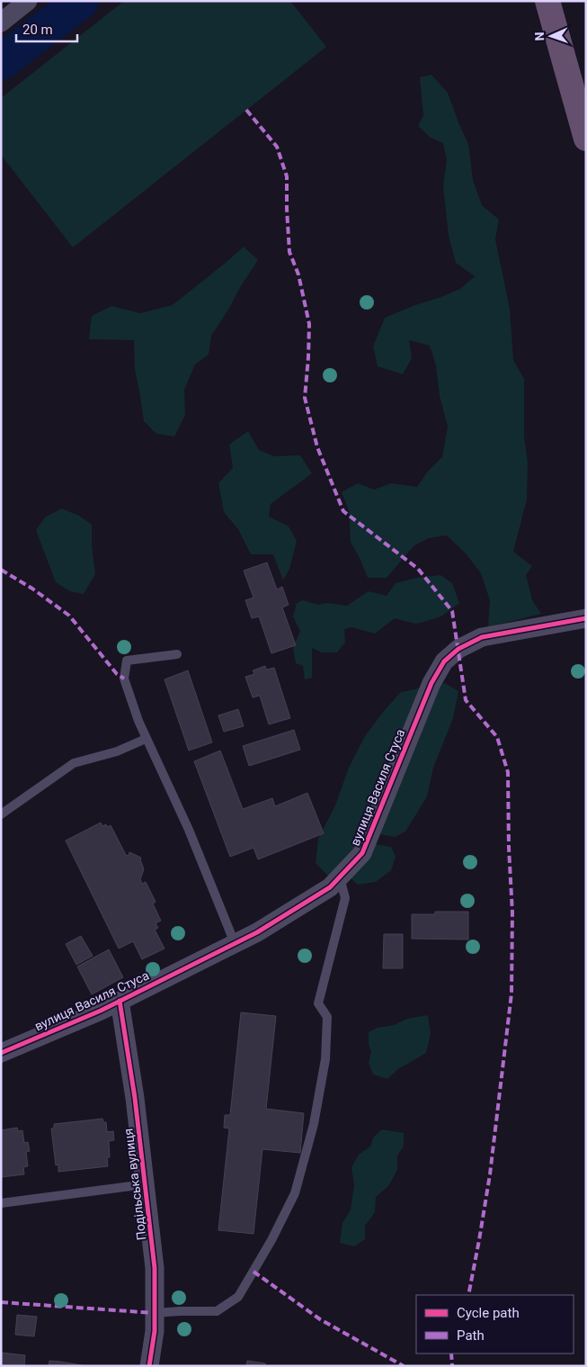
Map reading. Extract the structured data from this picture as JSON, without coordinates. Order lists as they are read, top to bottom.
{
  "streets": {
    "street": ["вулиця Василя Стуса", "Подільська вулиця"]
  },
  "crossings": [
    ["вулиця Василя Стуса", "Подільська вулиця"]
  ],
  "legend": ["Cycle path", "Path"],
  "scale_bar": "20 m",
  "north": "left"
}
